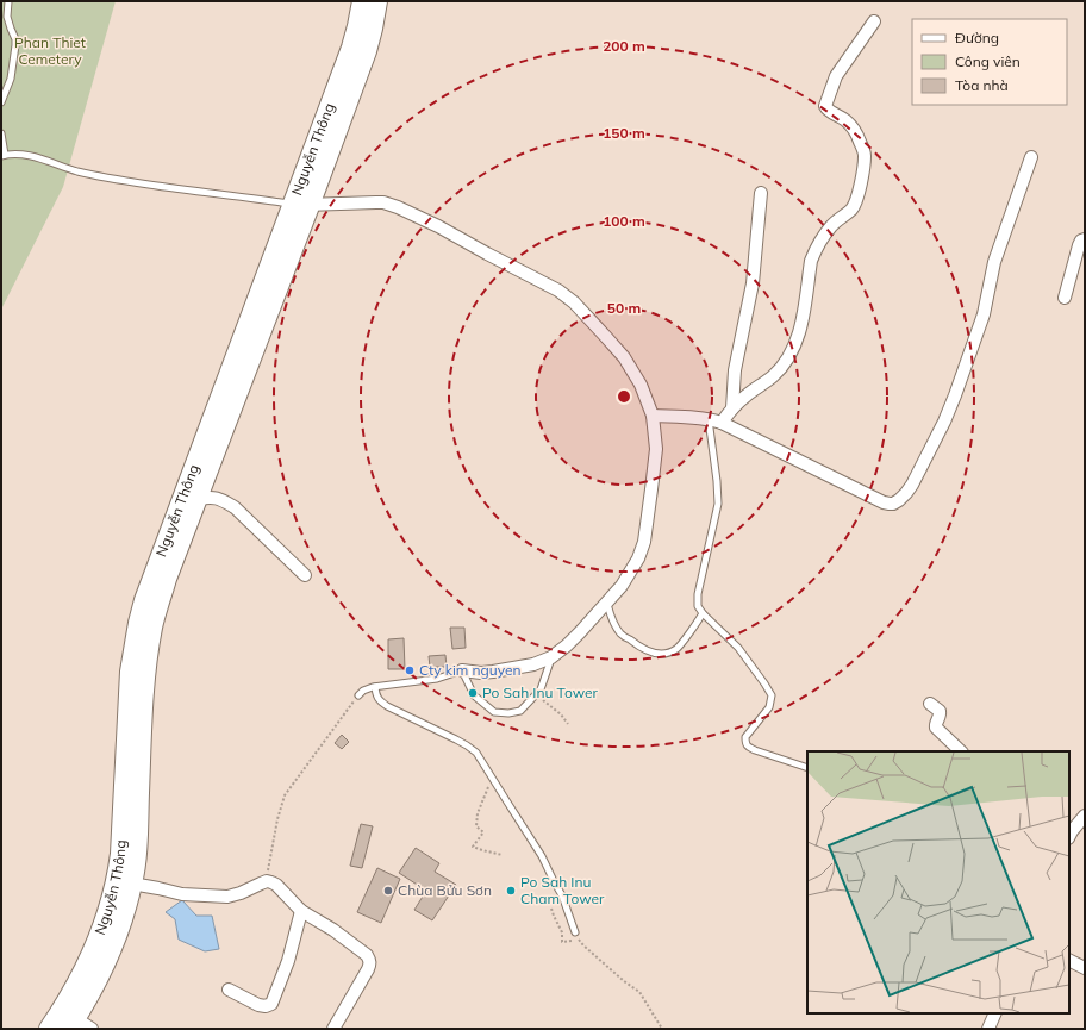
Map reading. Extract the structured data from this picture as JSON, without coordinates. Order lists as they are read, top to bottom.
{
  "streets": {
    "main road": ["Nguyễn Thông"]
  },
  "parks": ["Phan Thiet Cemetery"],
  "places": [
    "Cty kim nguyen",
    "Po Sah Inu Tower",
    "Chùa Bửu Sơn",
    "Po Sah Inu Cham Tower"
  ],
  "legend": ["Đường", "Công viên", "Tòa nhà"],
  "rings": [
    "200 m",
    "150 m",
    "100 m",
    "50 m"
  ]
}
